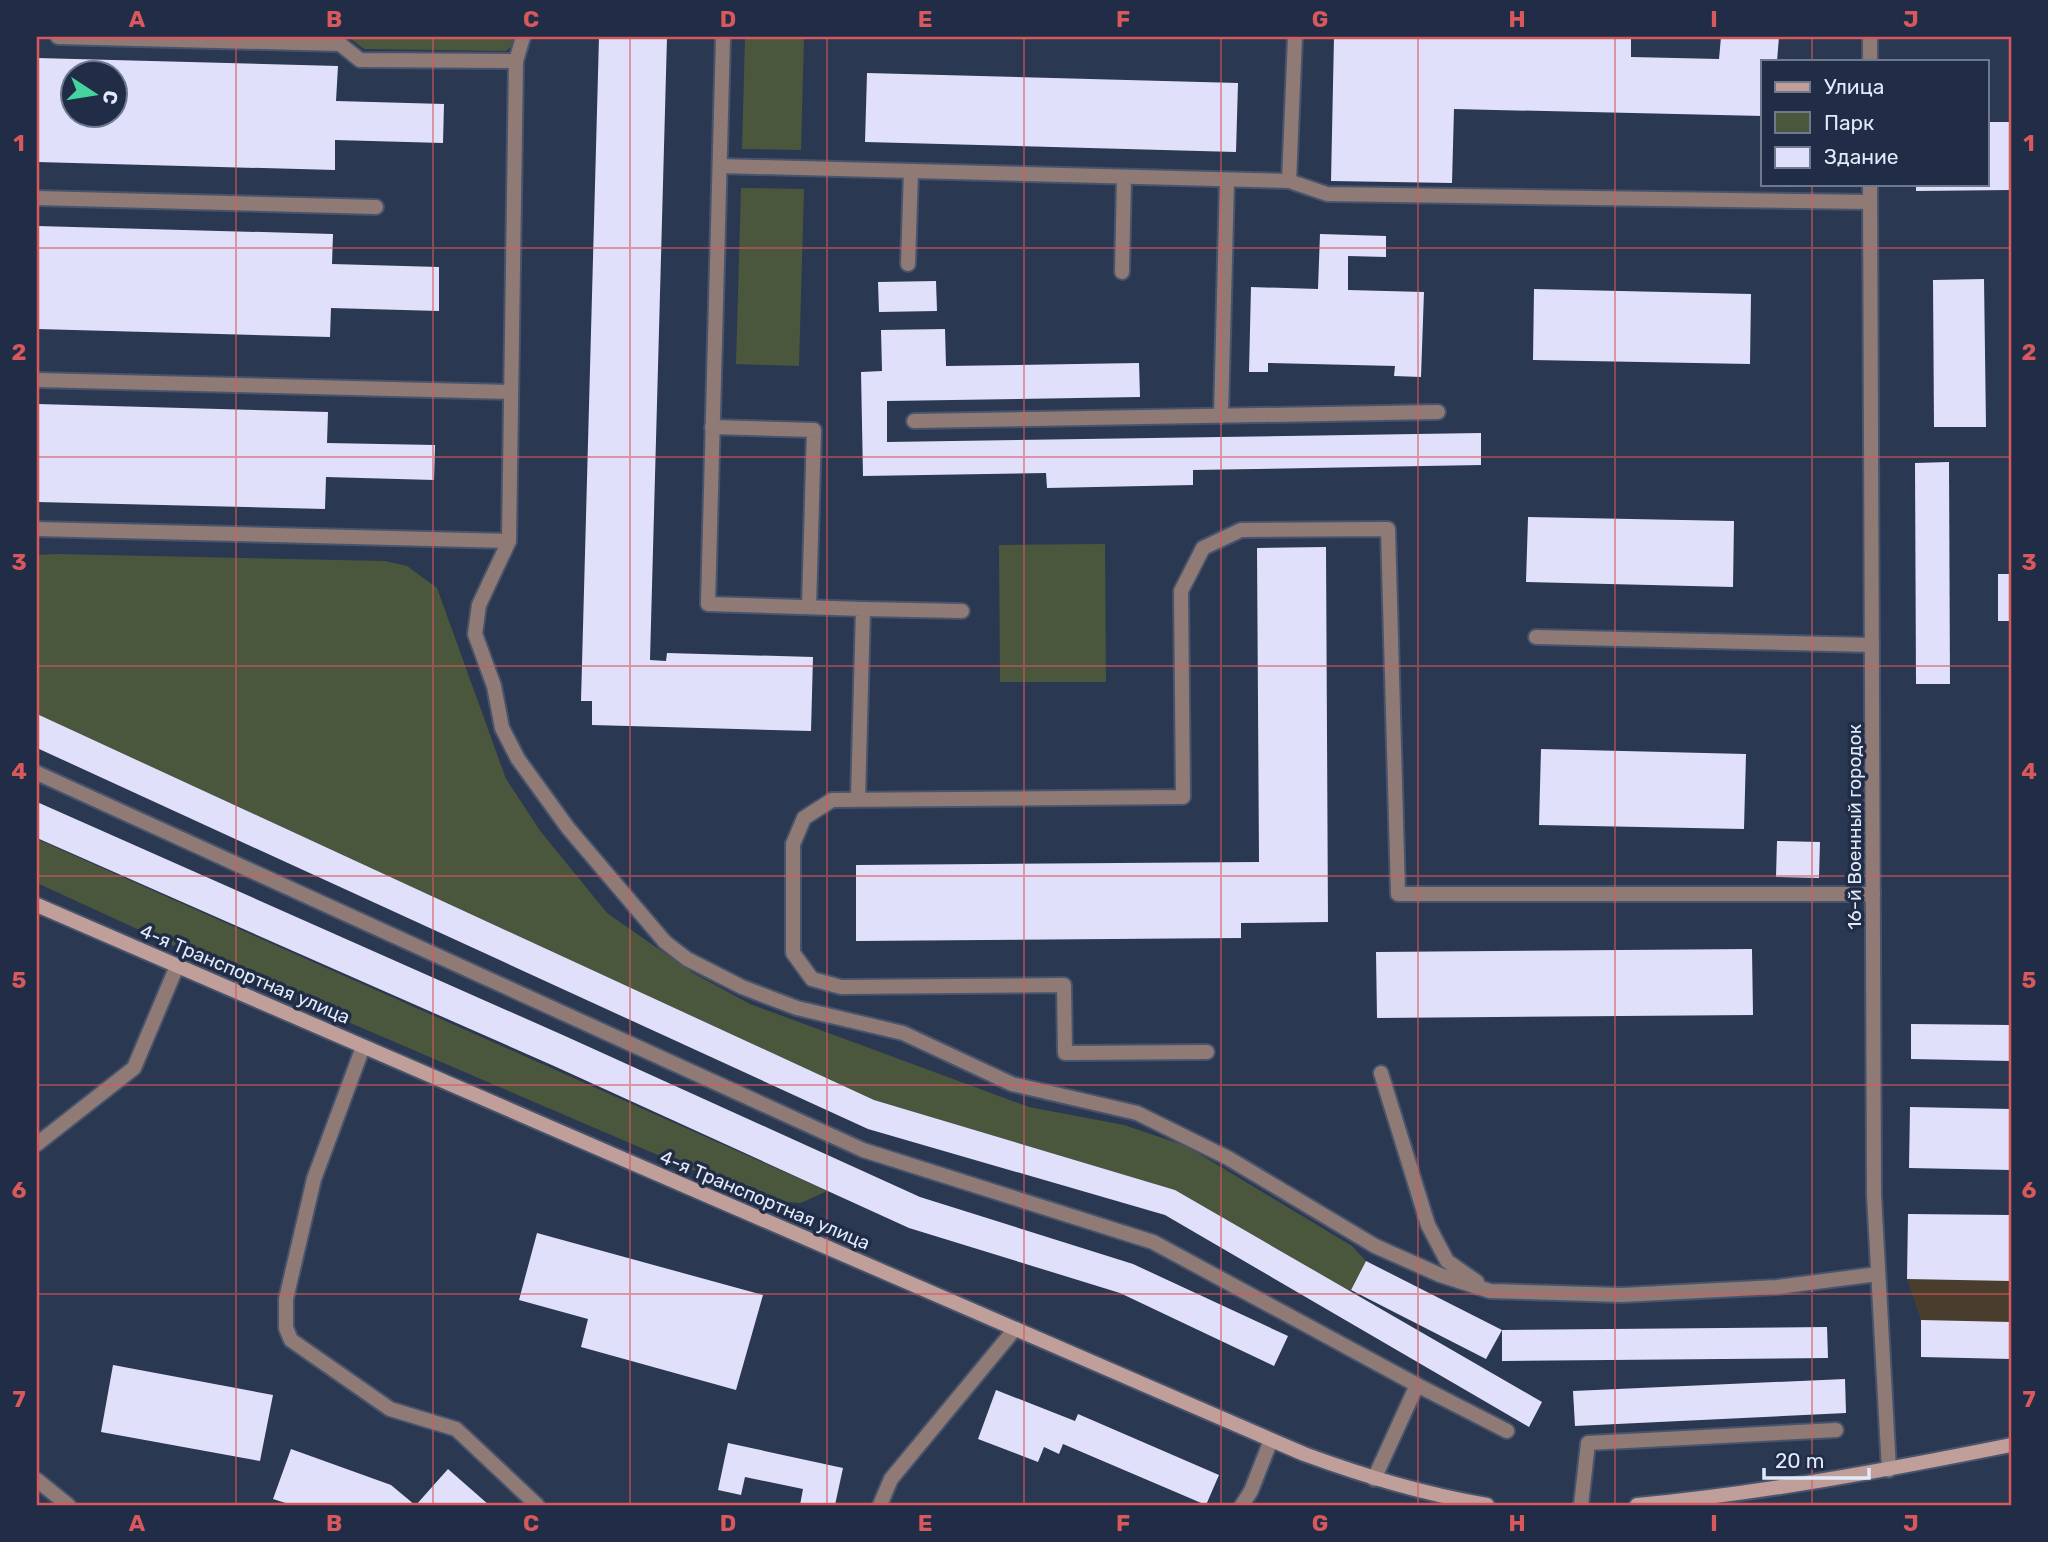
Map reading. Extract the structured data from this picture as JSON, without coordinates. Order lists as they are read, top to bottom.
{
  "streets": {
    "main road": ["4-я Транспортная улица"],
    "street": ["16-й Военный городок"]
  },
  "legend": ["Улица", "Парк", "Здание"],
  "scale_bar": "20 m",
  "north": "right",
  "grid": {
    "columns": [
      "A",
      "B",
      "C",
      "D",
      "E",
      "F",
      "G",
      "H",
      "I",
      "J"
    ],
    "rows": [
      "1",
      "2",
      "3",
      "4",
      "5",
      "6",
      "7"
    ]
  }
}
